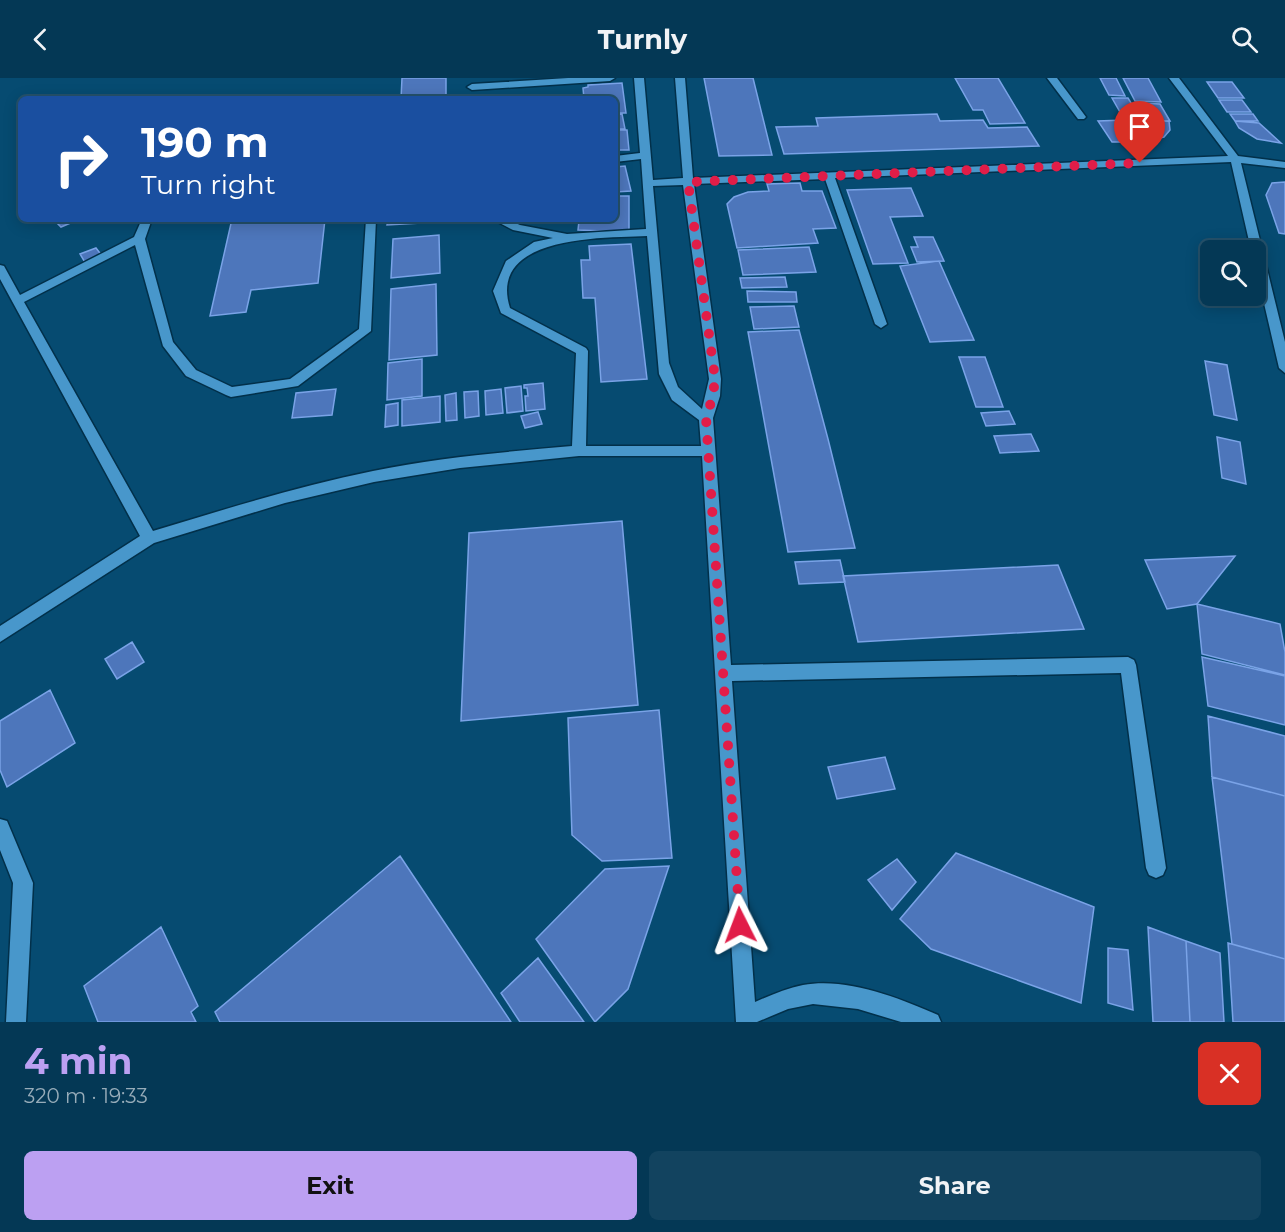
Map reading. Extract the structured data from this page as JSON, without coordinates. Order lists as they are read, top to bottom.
{
  "page": {
    "header": "Turnly",
    "turn": ["190 m", "Turn right"],
    "heading": ["4 min", "320 m · 19:33"],
    "buttons": ["Exit", "Share"]
  }
}
